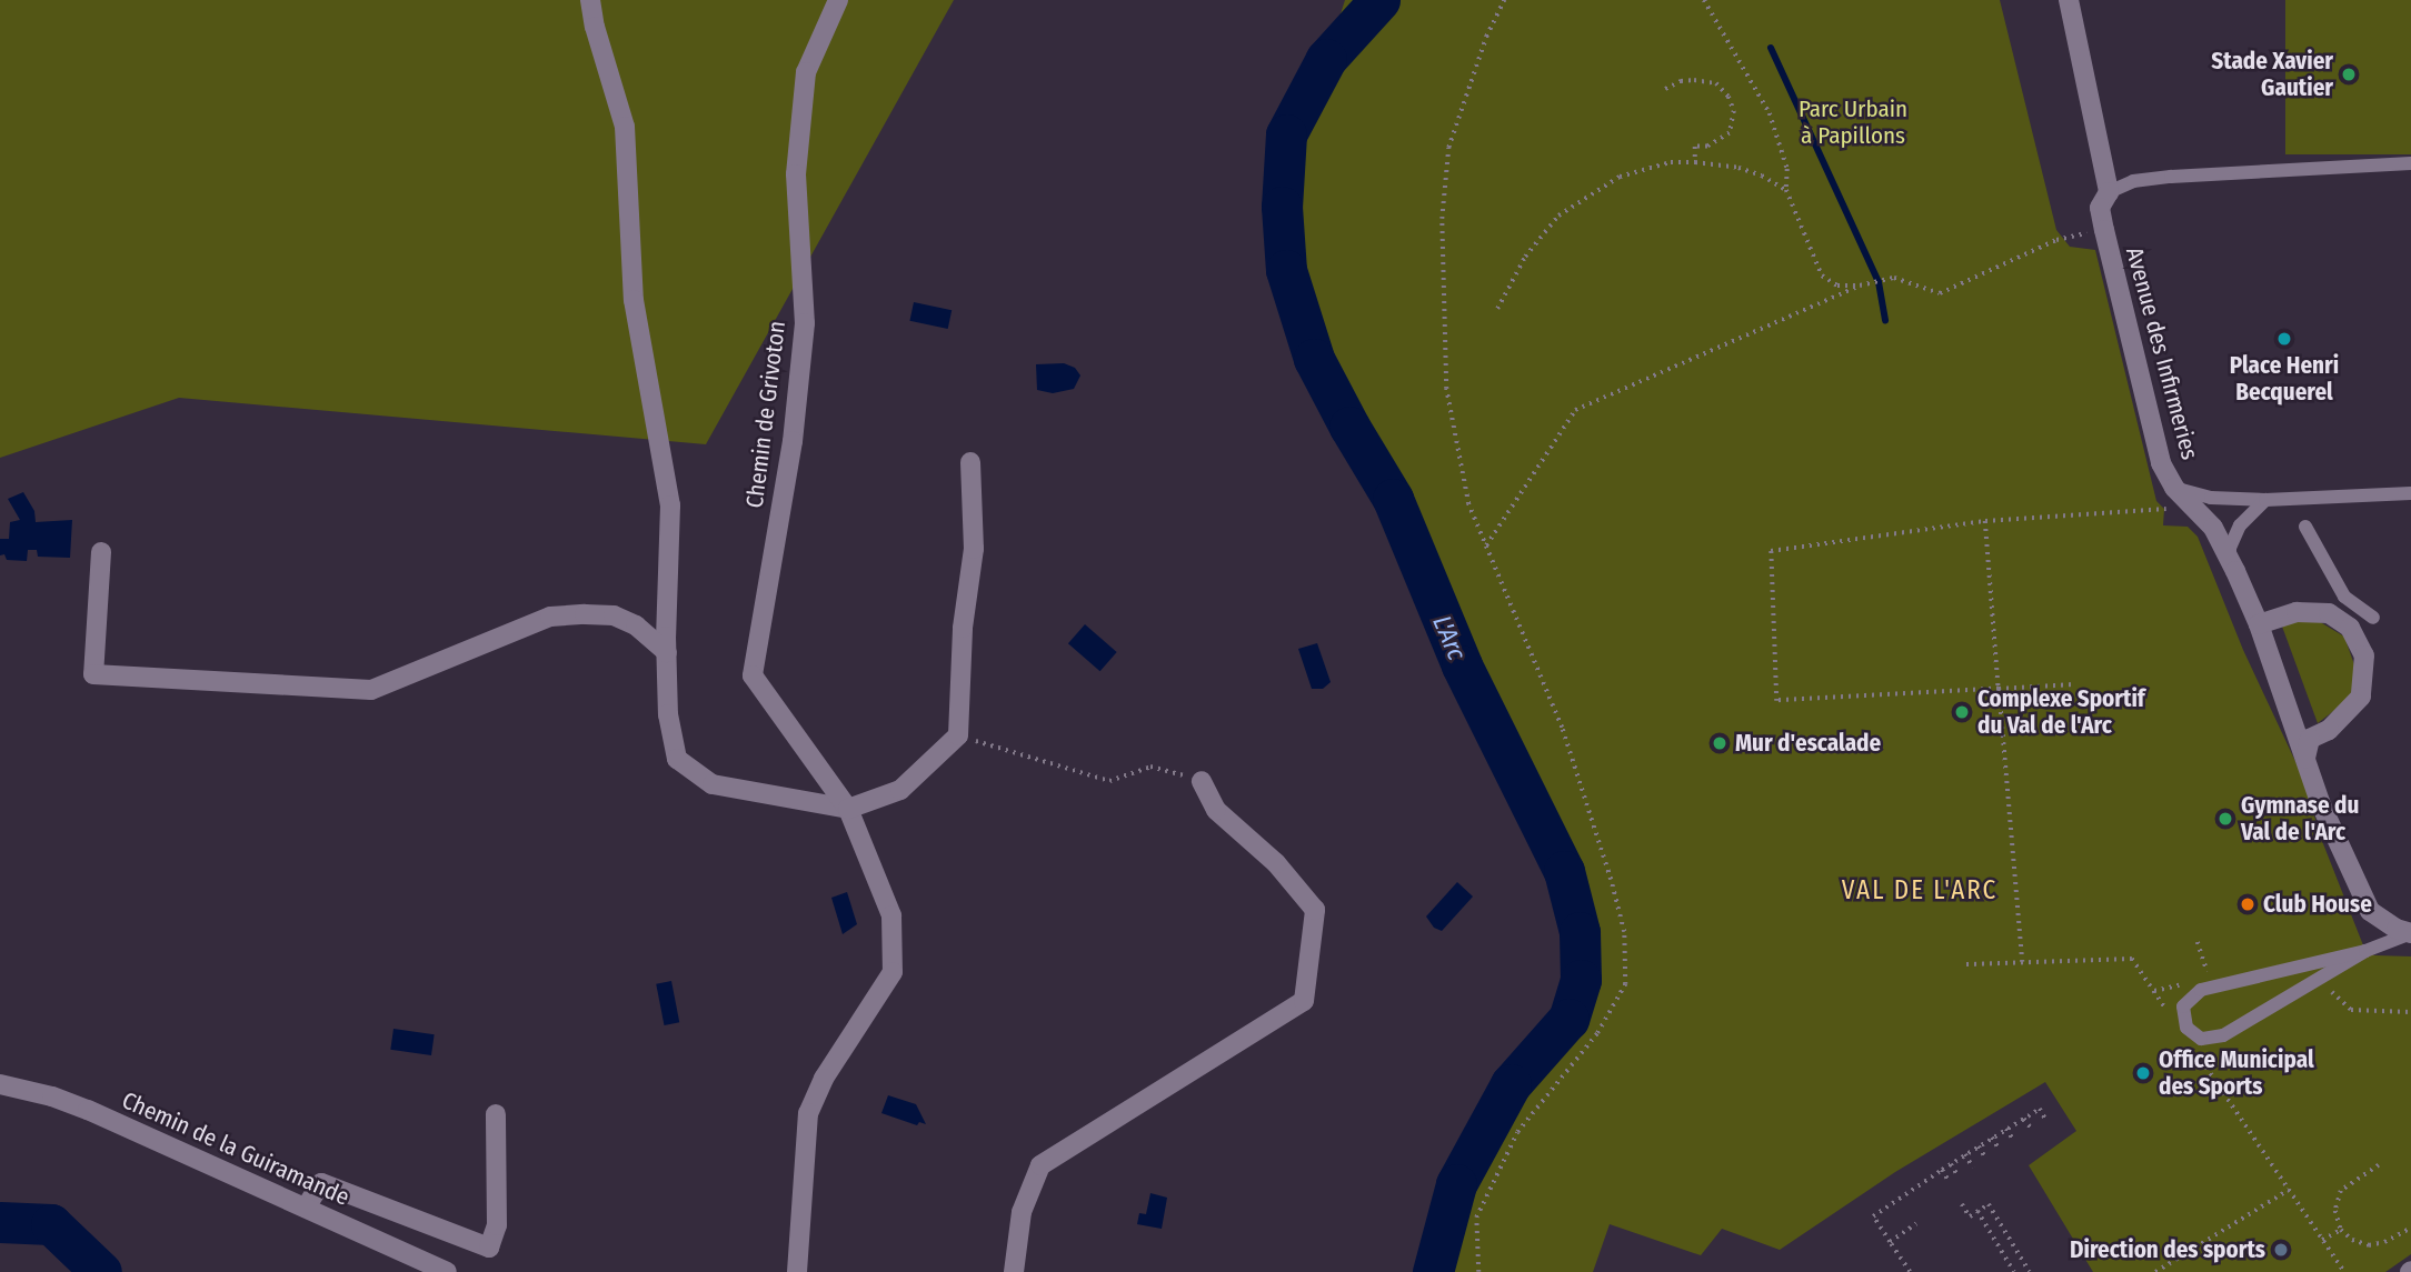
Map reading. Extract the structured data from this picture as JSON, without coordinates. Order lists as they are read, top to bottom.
{
  "streets": {
    "street": ["Avenue des Infirmeries", "Chemin de Grivoton", "Chemin de la Guiramande"]
  },
  "districts": ["VAL DE L'ARC"],
  "water": ["L'Arc"],
  "parks": ["Parc Urbain à Papillons"],
  "places": [
    "Stade Xavier Gautier",
    "Place Henri Becquerel",
    "Complexe Sportif du Val de l'Arc",
    "Mur d'escalade",
    "Gymnase du Val de l'Arc",
    "Club House",
    "Office Municipal des Sports",
    "Direction des sports"
  ]
}
